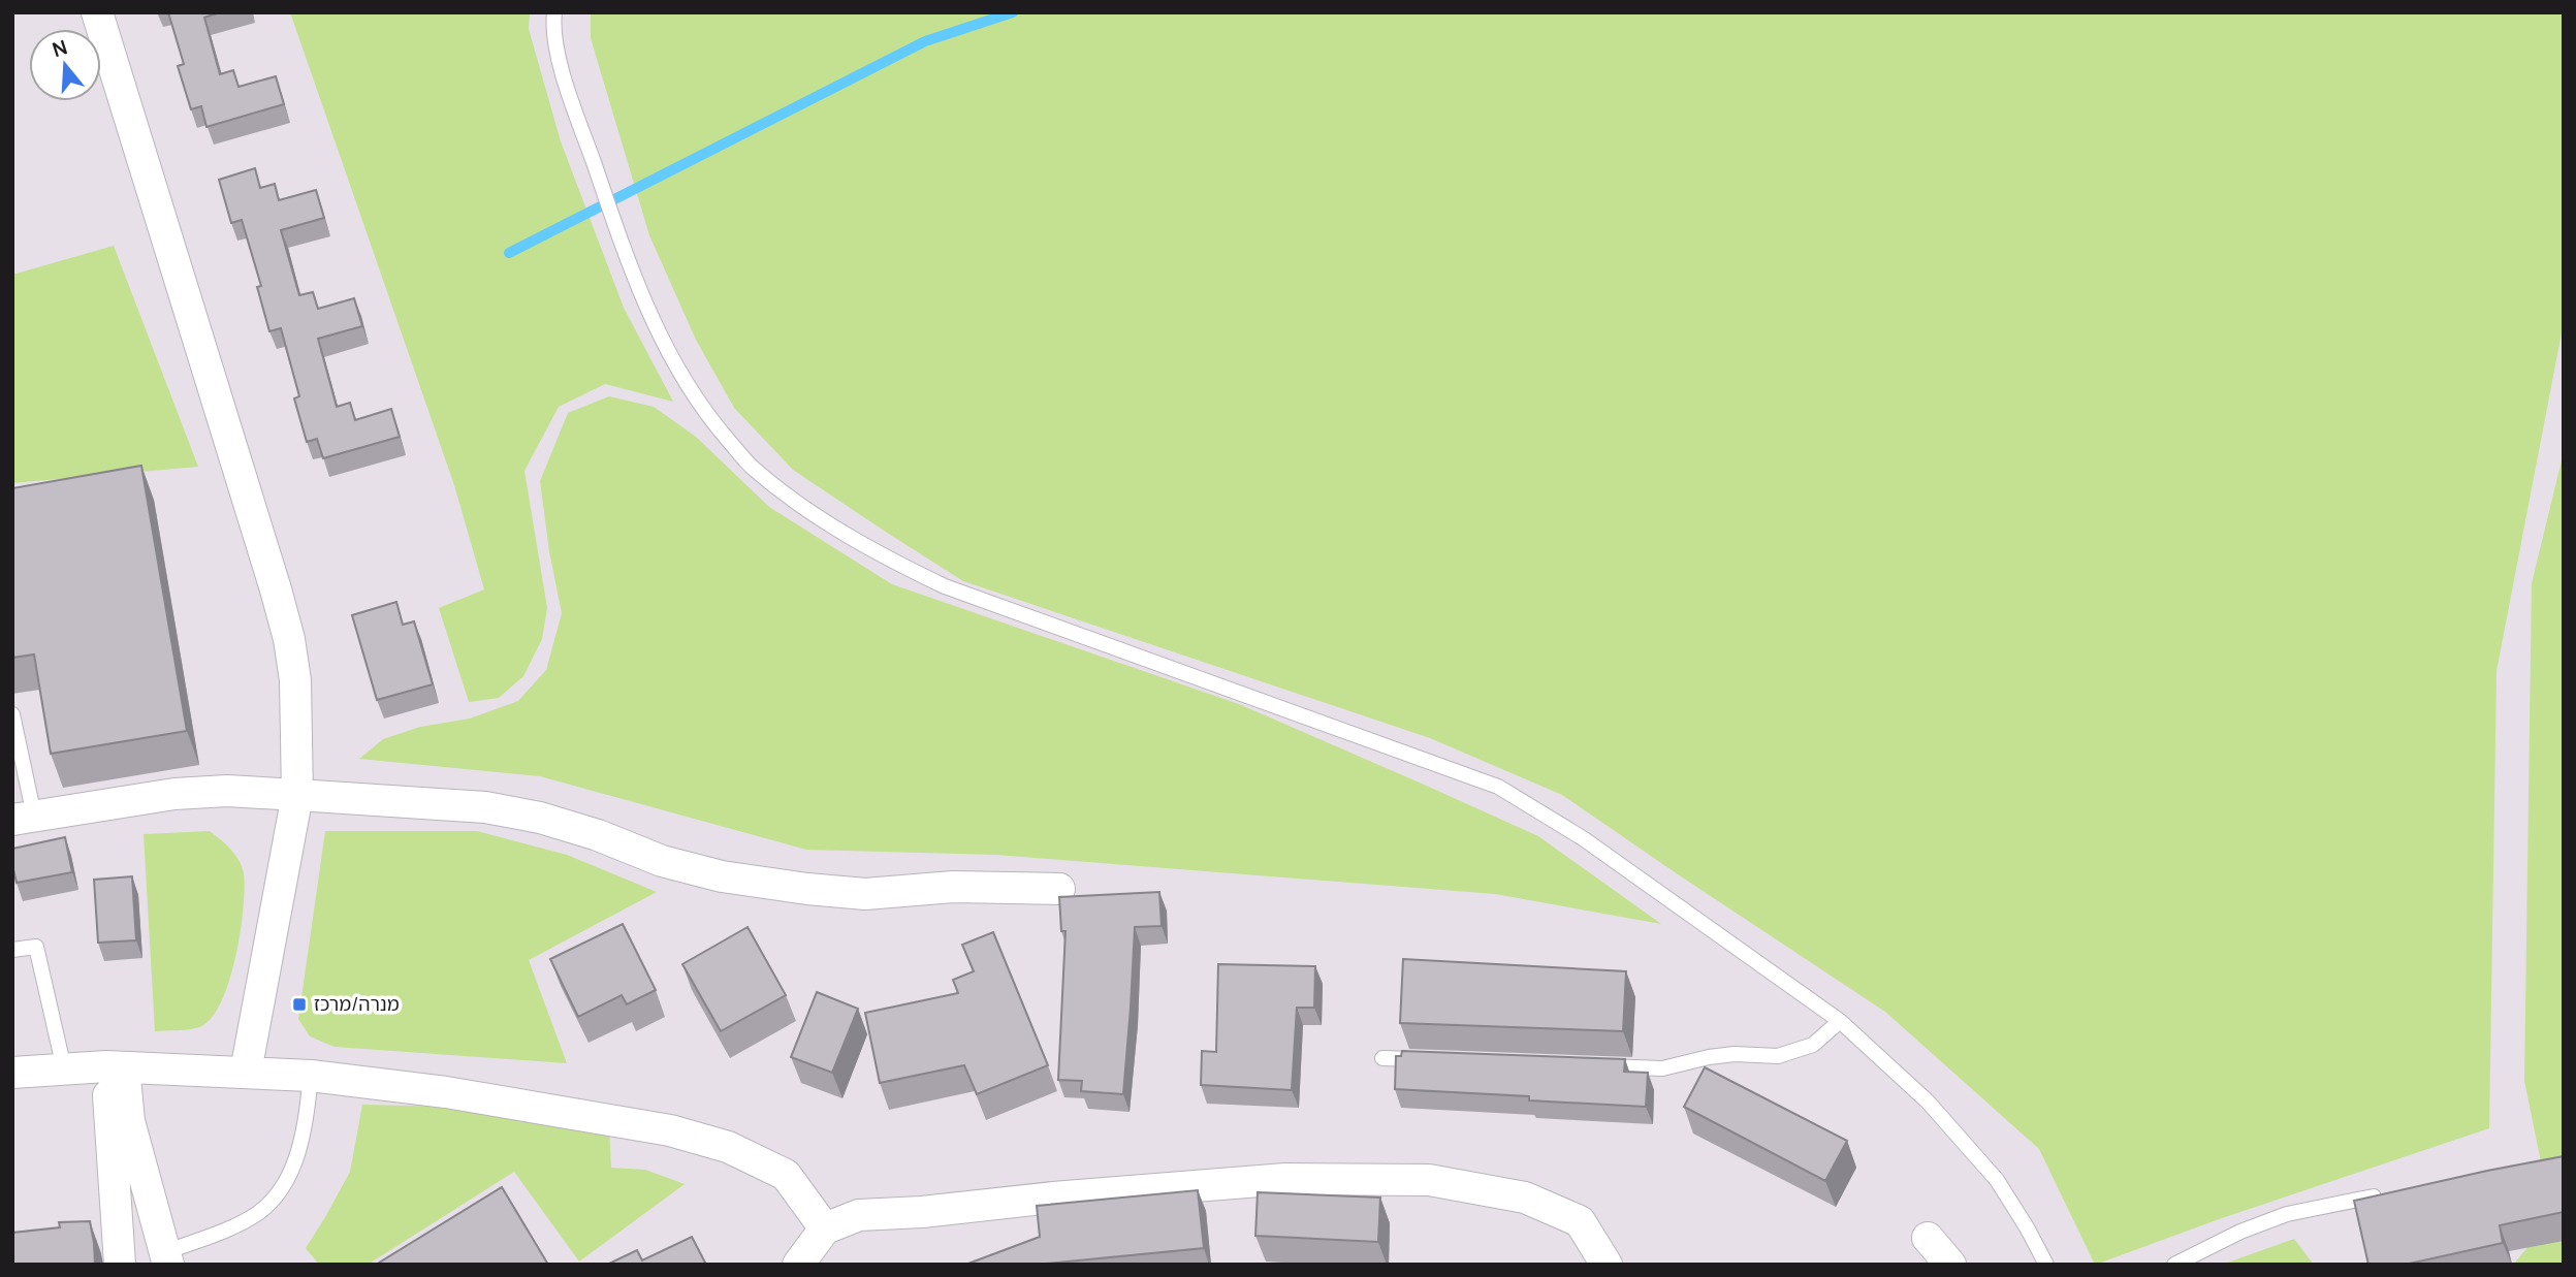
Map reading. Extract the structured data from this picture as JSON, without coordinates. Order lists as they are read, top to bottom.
{
  "places": {
    "transit": ["מנרה/מרכז"]
  },
  "north": "top"
}
